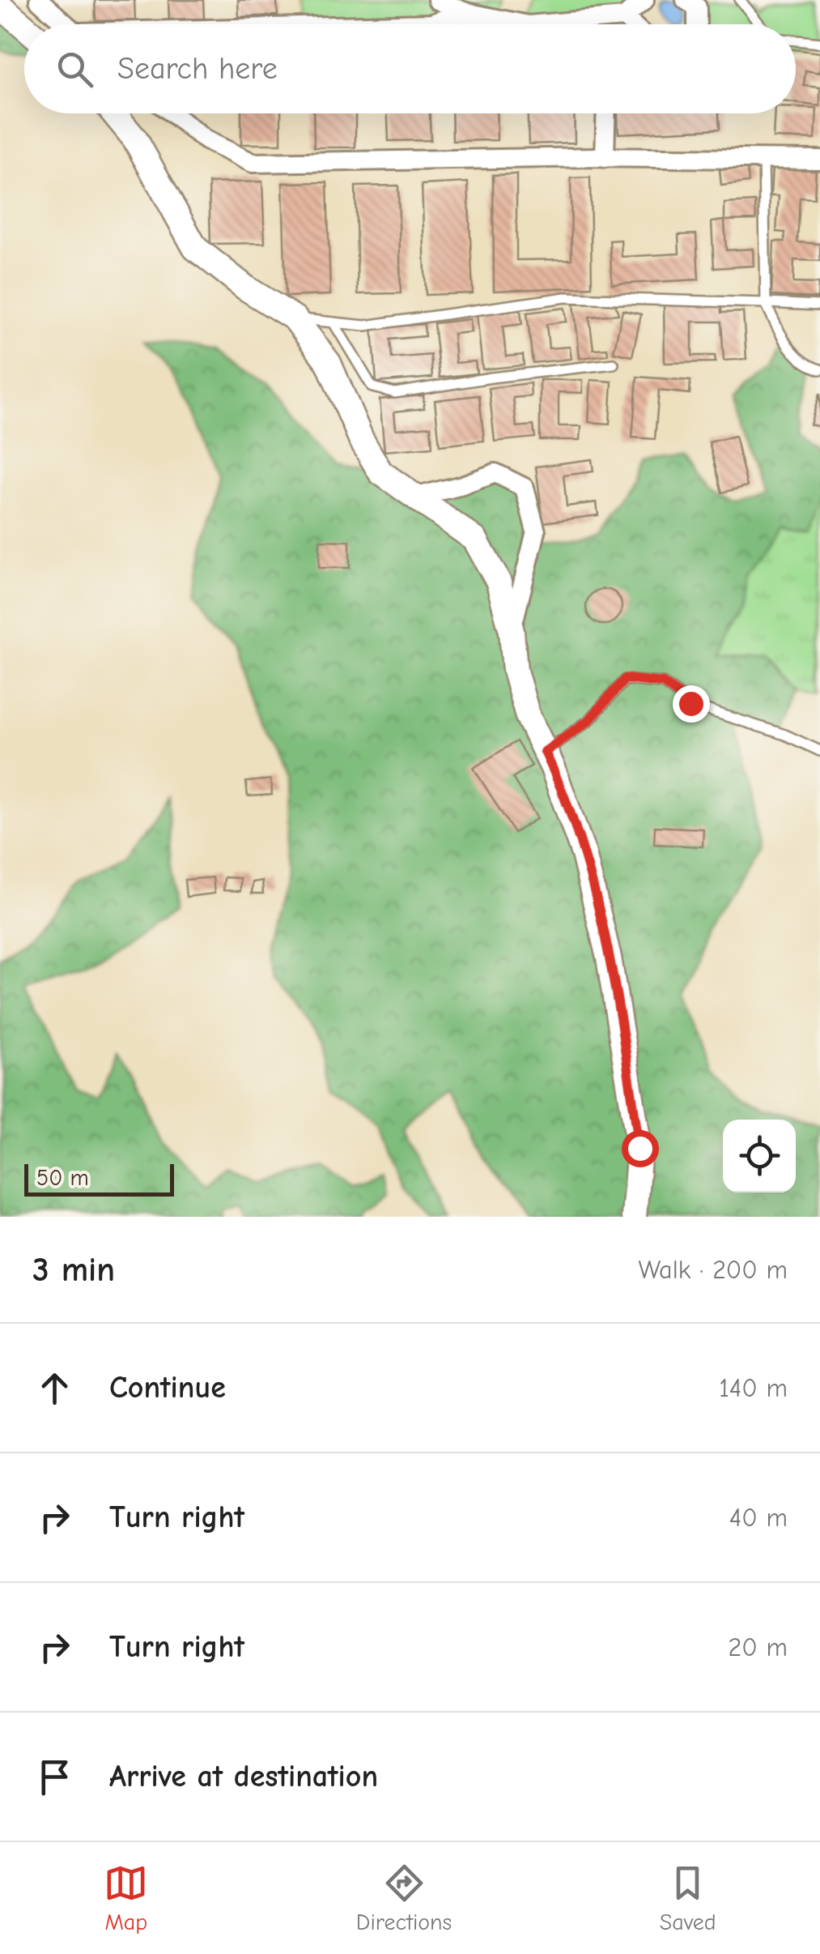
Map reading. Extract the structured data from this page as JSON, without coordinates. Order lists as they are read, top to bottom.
{
  "scale_bar": "50 m",
  "page": {
    "search": "Search here",
    "scale": "50 m",
    "heading": ["3 min", "Walk · 200 m"],
    "list": [
      ["Continue", "140 m"],
      ["Turn right", "40 m"],
      ["Turn right", "20 m"],
      "Arrive at destination"
    ],
    "nav": ["Map", "Directions", "Saved"]
  }
}
